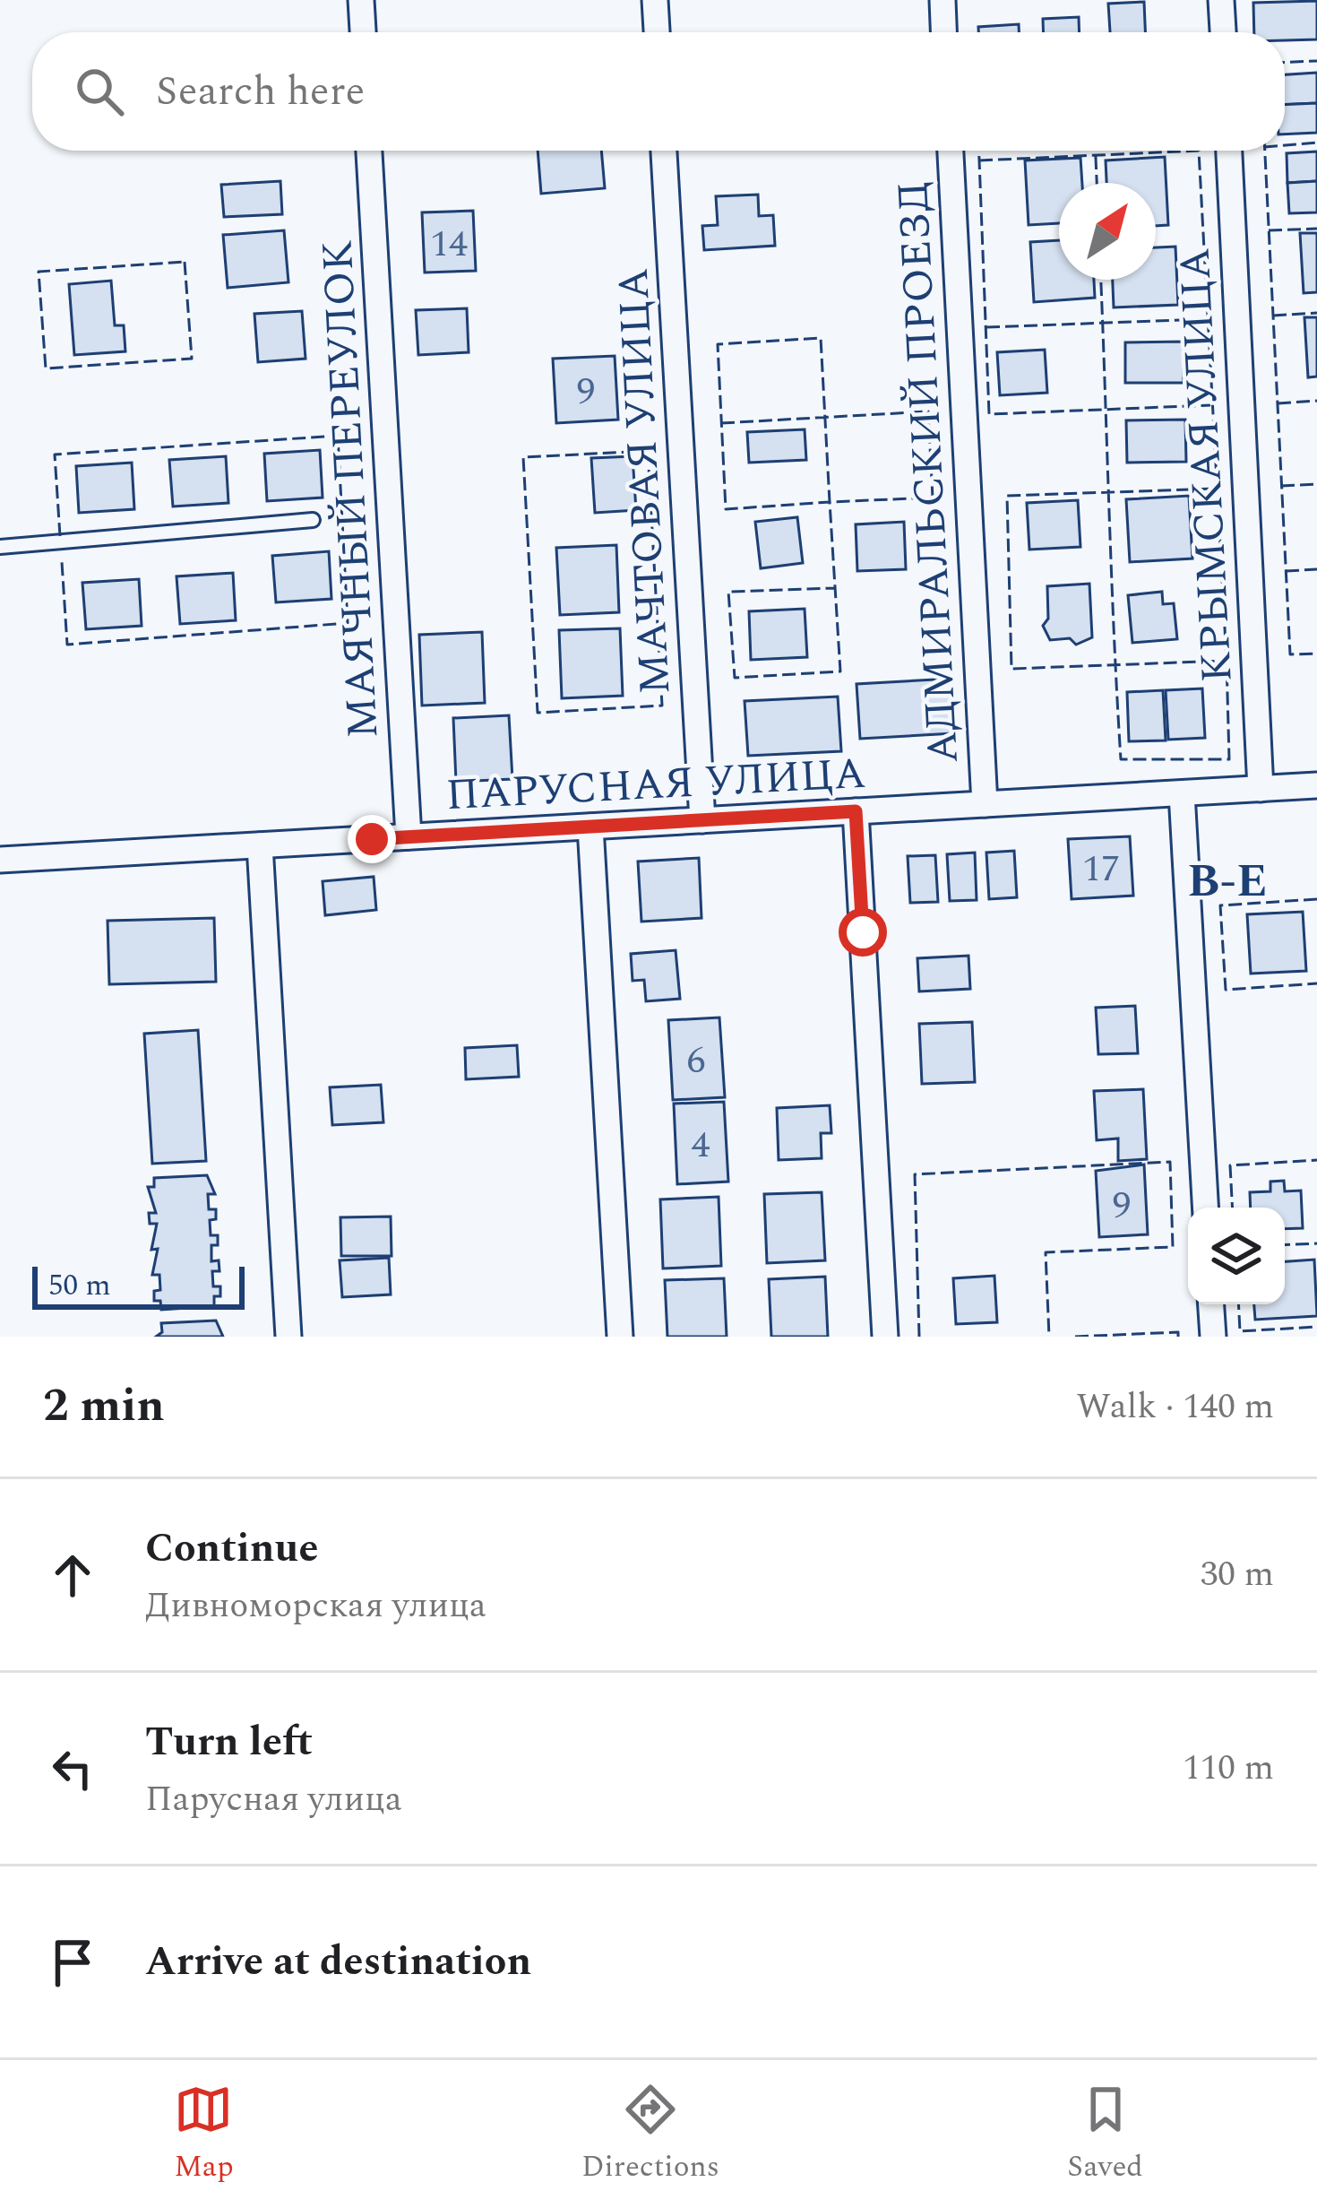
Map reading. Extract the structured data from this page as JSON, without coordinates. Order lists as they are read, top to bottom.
{
  "streets": {
    "street": [
      "КРЫМСКАЯ УЛИЦА",
      "АДМИРАЛЬСКИЙ ПРОЕЗД",
      "МАЧТОВАЯ УЛИЦА",
      "МАЯЧНЫЙ ПЕРЕУЛОК",
      "ПАРУСНАЯ УЛИЦА"
    ]
  },
  "crossings": [
    ["КРЫМСКАЯ УЛИЦА", "ПАРУСНАЯ УЛИЦА"],
    ["АДМИРАЛЬСКИЙ ПРОЕЗД", "ПАРУСНАЯ УЛИЦА"],
    ["МАЧТОВАЯ УЛИЦА", "ПАРУСНАЯ УЛИЦА"],
    ["МАЯЧНЫЙ ПЕРЕУЛОК", "ПАРУСНАЯ УЛИЦА"]
  ],
  "districts": ["В-Е"],
  "house_numbers": [
    "14",
    "9",
    "17",
    "6",
    "4",
    "9"
  ],
  "scale_bar": "50 m",
  "north": "top right",
  "page": {
    "search": "Search here",
    "scale": "50 m",
    "heading": ["2 min", "Walk · 140 m"],
    "list": [
      ["Continue", "Дивноморская улица", "30 m"],
      ["Turn left", "Парусная улица", "110 m"],
      "Arrive at destination"
    ],
    "nav": ["Map", "Directions", "Saved"]
  }
}
